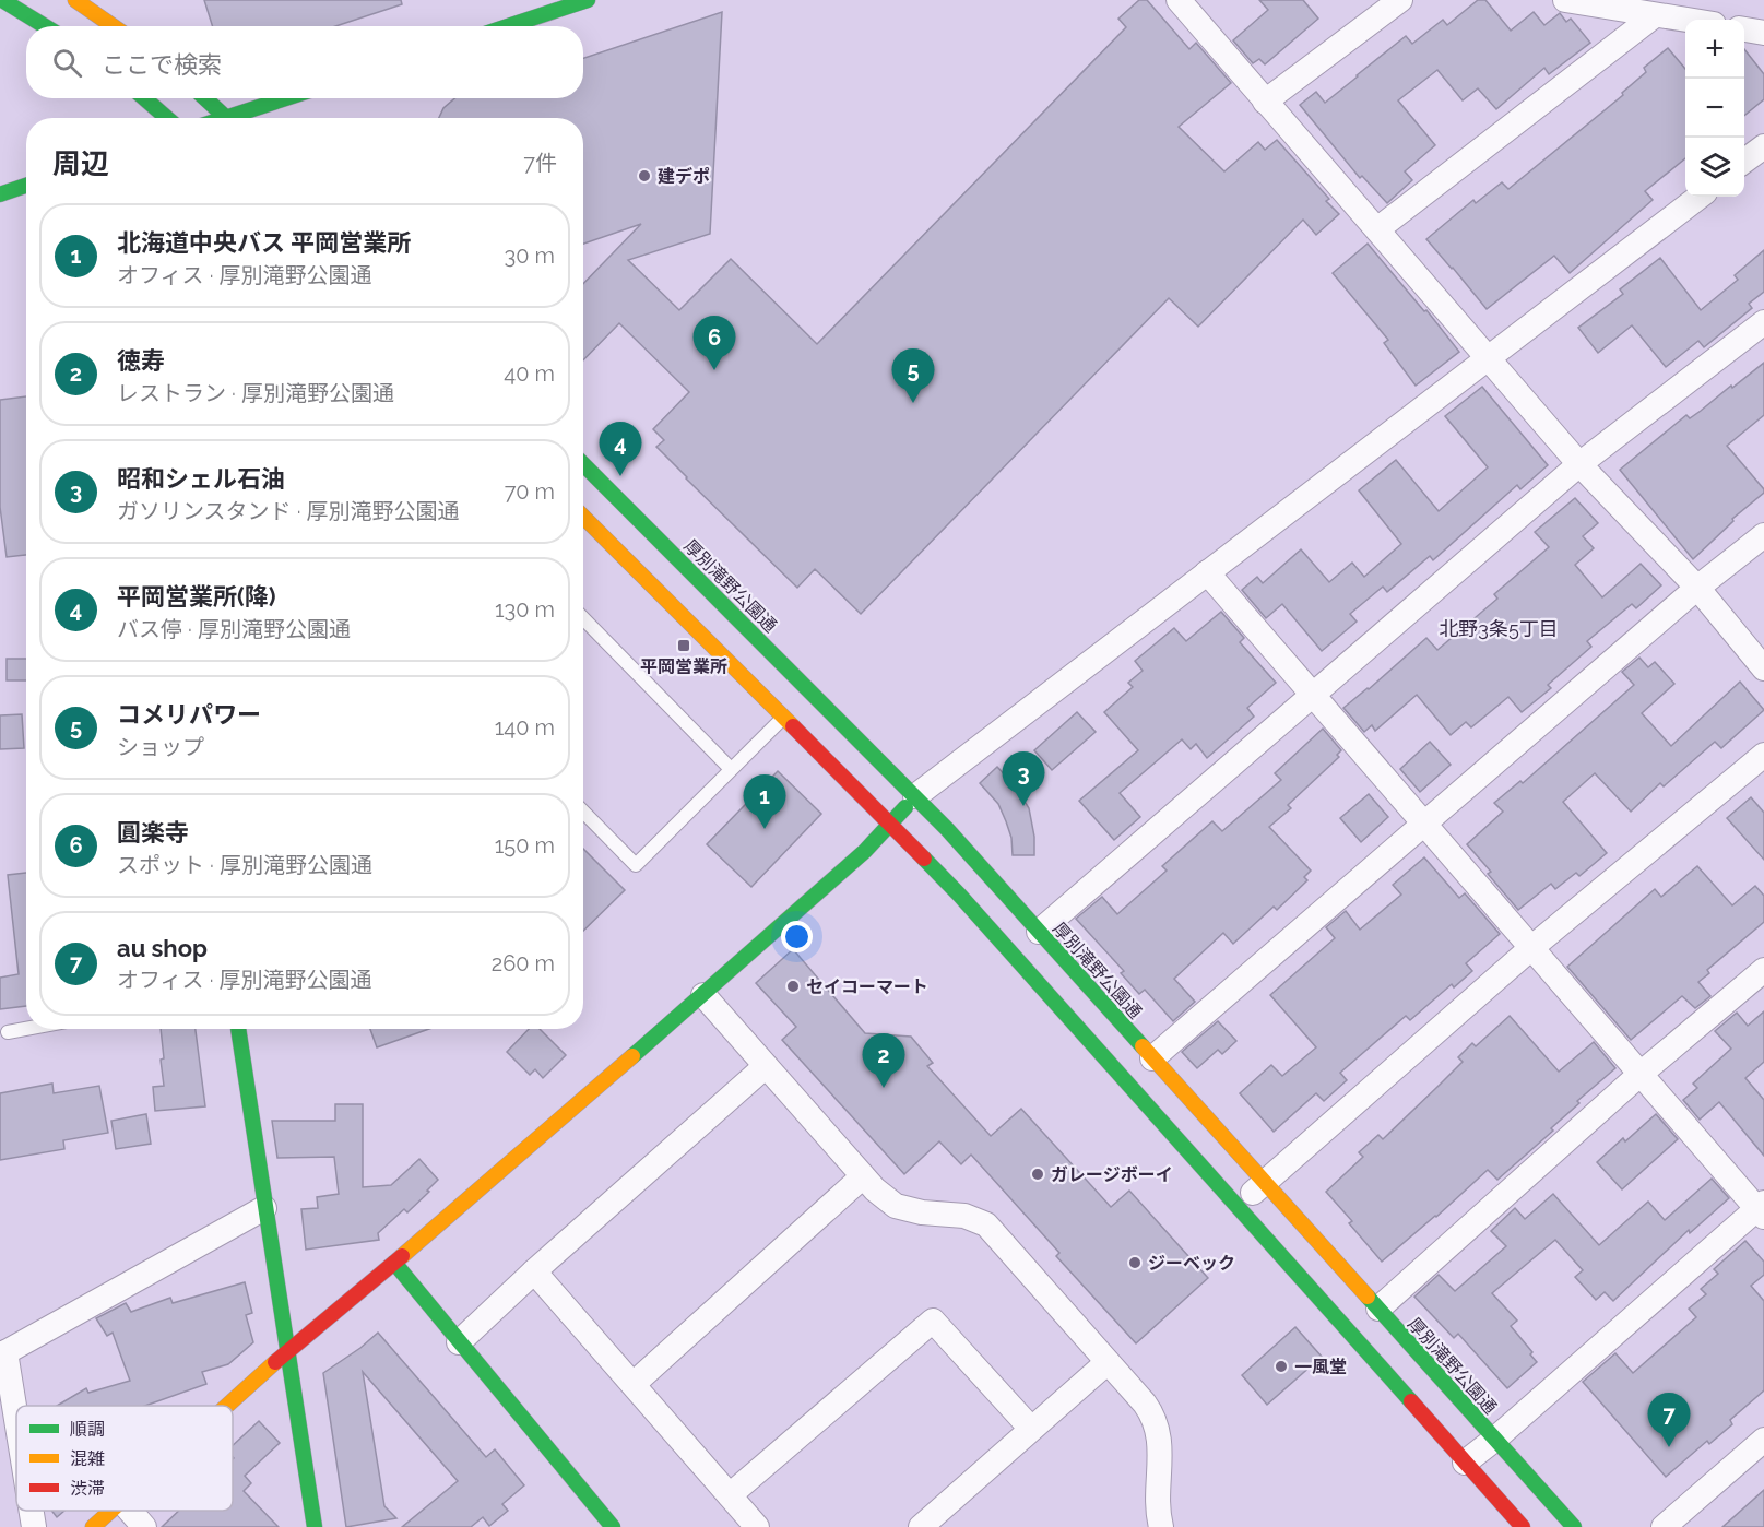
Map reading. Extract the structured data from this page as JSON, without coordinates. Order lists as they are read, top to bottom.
{
  "streets": {
    "main road": ["厚別滝野公園通"]
  },
  "districts": ["北野3条5丁目"],
  "places": {
    "other": [
      "建デポ",
      "セイコーマート",
      "ガレージボーイ",
      "ジーベック",
      "一風堂"
    ],
    "transit": ["平岡営業所"]
  },
  "legend": ["順調", "混雑", "渋滞"],
  "page": {
    "map_buttons": ["+", "−"],
    "search": "ここで検索",
    "heading": ["周辺", "7件"],
    "list": [
      {
        "mark": "1",
        "name": "北海道中央バス 平岡営業所",
        "note": "オフィス · 厚別滝野公園通",
        "value": "30 m"
      },
      {
        "mark": "2",
        "name": "徳寿",
        "note": "レストラン · 厚別滝野公園通",
        "value": "40 m"
      },
      {
        "mark": "3",
        "name": "昭和シェル石油",
        "note": "ガソリンスタンド · 厚別滝野公園通",
        "value": "70 m"
      },
      {
        "mark": "4",
        "name": "平岡営業所(降)",
        "note": "バス停 · 厚別滝野公園通",
        "value": "130 m"
      },
      {
        "mark": "5",
        "name": "コメリパワー",
        "note": "ショップ",
        "value": "140 m"
      },
      {
        "mark": "6",
        "name": "圓楽寺",
        "note": "スポット · 厚別滝野公園通",
        "value": "150 m"
      },
      {
        "mark": "7",
        "name": "au shop",
        "note": "オフィス · 厚別滝野公園通",
        "value": "260 m"
      }
    ],
    "pins": [
      "6",
      "5",
      "4",
      "3",
      "1",
      "2",
      "7"
    ]
  }
}
